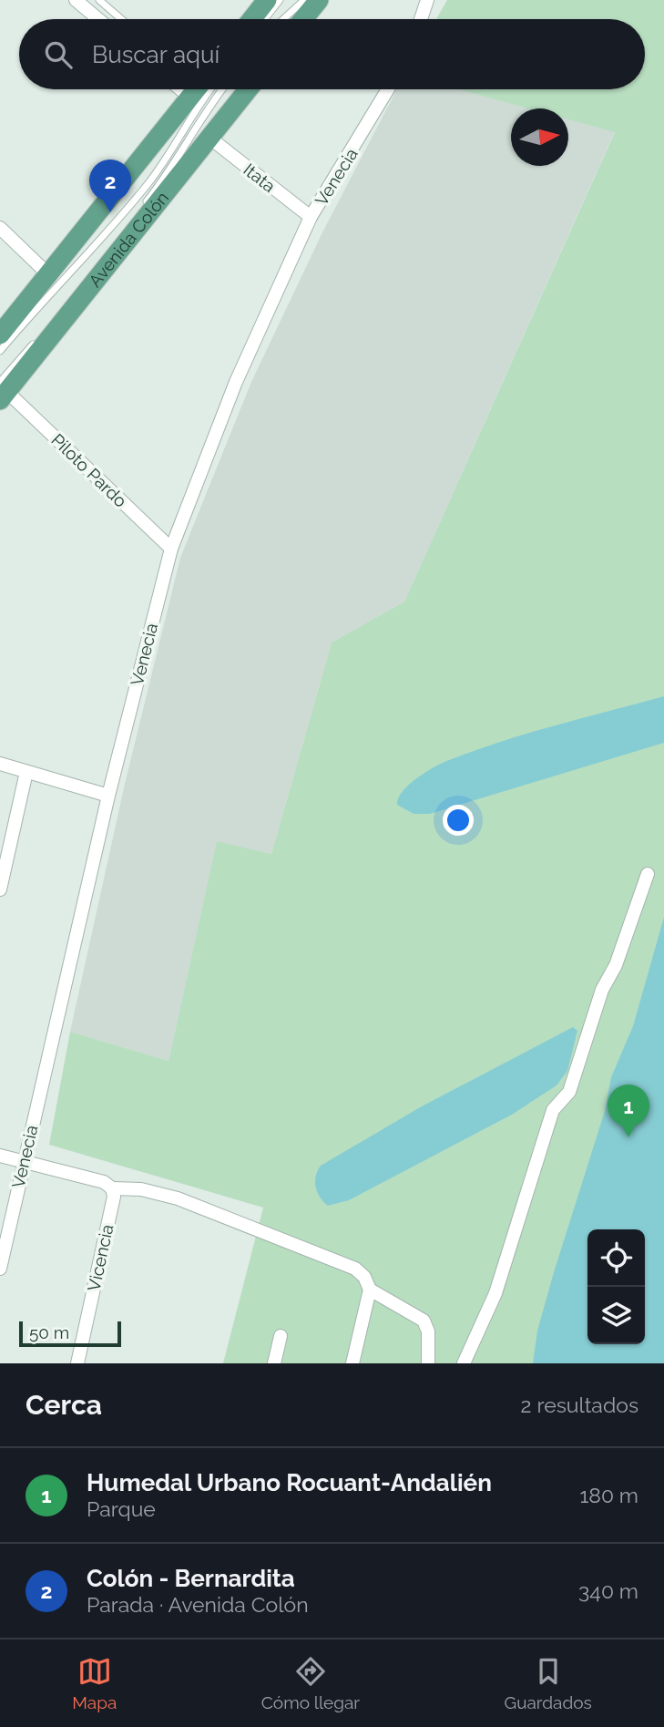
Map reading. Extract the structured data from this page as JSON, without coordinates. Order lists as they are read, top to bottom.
{
  "streets": {
    "main road": ["Avenida Colón"],
    "street": [
      "Venecia",
      "Itata",
      "Piloto Pardo",
      "Vicencia"
    ]
  },
  "crossings": [
    ["Venecia", "Itata"],
    ["Venecia", "Piloto Pardo"],
    ["Itata", "Avenida Colón"],
    ["Avenida Colón", "Piloto Pardo"]
  ],
  "scale_bar": "50 m",
  "north": "right",
  "page": {
    "search": "Buscar aquí",
    "pins": ["2", "1"],
    "scale": "50 m",
    "heading": ["Cerca", "2 resultados"],
    "list": [
      {
        "mark": "1",
        "name": "Humedal Urbano Rocuant-Andalién",
        "note": "Parque",
        "value": "180 m"
      },
      {
        "mark": "2",
        "name": "Colón - Bernardita",
        "note": "Parada · Avenida Colón",
        "value": "340 m"
      }
    ],
    "nav": ["Mapa", "Cómo llegar", "Guardados"]
  }
}
